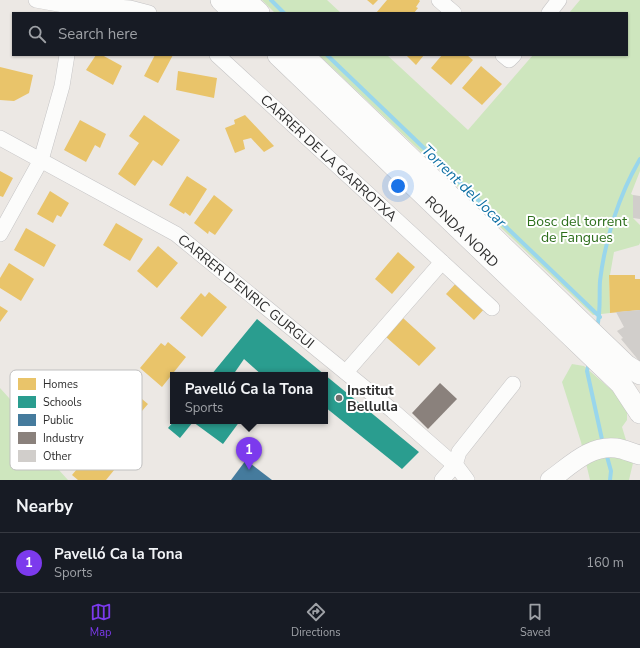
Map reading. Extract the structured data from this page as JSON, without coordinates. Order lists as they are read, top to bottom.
{
  "streets": {
    "main road": ["RONDA NORD"],
    "street": ["CARRER DE LA GARROTXA", "CARRER D'ENRIC GURGUI"]
  },
  "water": ["Torrent del Jocar"],
  "parks": ["Bosc del torrent de Fangues"],
  "places": ["Institut Bellulla"],
  "legend": [
    "Homes",
    "Schools",
    "Public",
    "Industry",
    "Other"
  ],
  "page": {
    "search": "Search here",
    "popup": ["Pavelló Ca la Tona", "Sports"],
    "pins": "1",
    "heading": "Nearby",
    "list": [
      {
        "mark": "1",
        "name": "Pavelló Ca la Tona",
        "note": "Sports",
        "value": "160 m"
      }
    ],
    "nav": ["Map", "Directions", "Saved"]
  }
}
